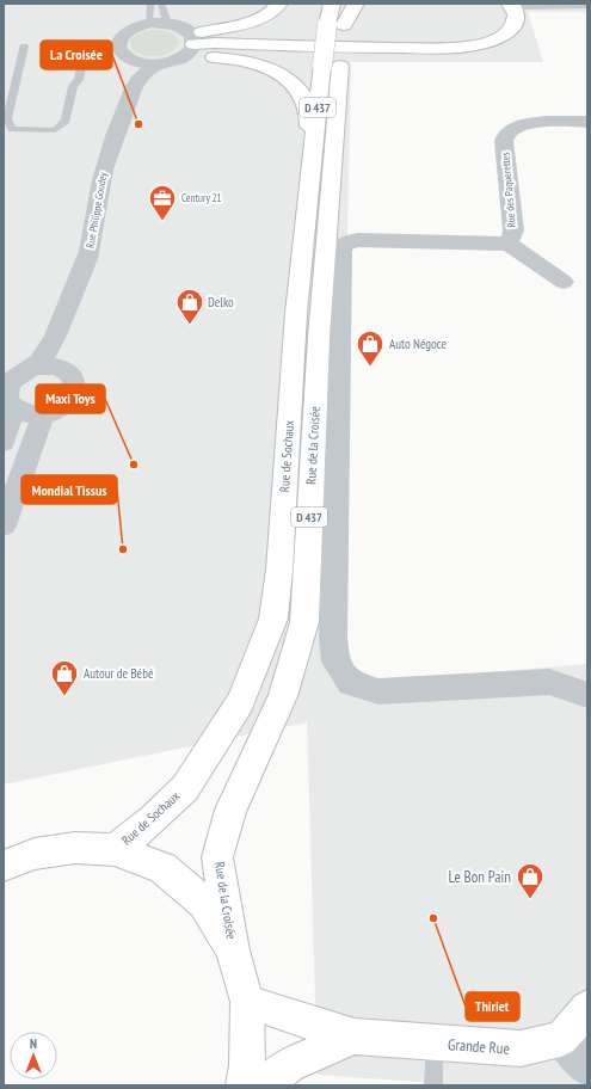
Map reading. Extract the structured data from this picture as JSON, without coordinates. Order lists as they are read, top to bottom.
{
  "streets": {
    "main road": [
      "D 437",
      "Rue de la Croisée",
      "Rue de Sochaux",
      "Grande Rue"
    ],
    "street": ["Rue des Paquerettes", "Rue Philippe Goudey"]
  },
  "crossings": [
    ["D 437", "Rue de la Croisée"],
    ["D 437", "Rue de Sochaux"],
    ["Rue de la Croisée", "Rue de Sochaux"]
  ],
  "places": {
    "other": [
      "La Croisée",
      "Maxi Toys",
      "Mondial Tissus",
      "Thiriet"
    ],
    "office": ["Century 21"],
    "shop": [
      "Delko",
      "Auto Négoce",
      "Autour de Bébé",
      "Le Bon Pain"
    ]
  },
  "north": "top"
}
